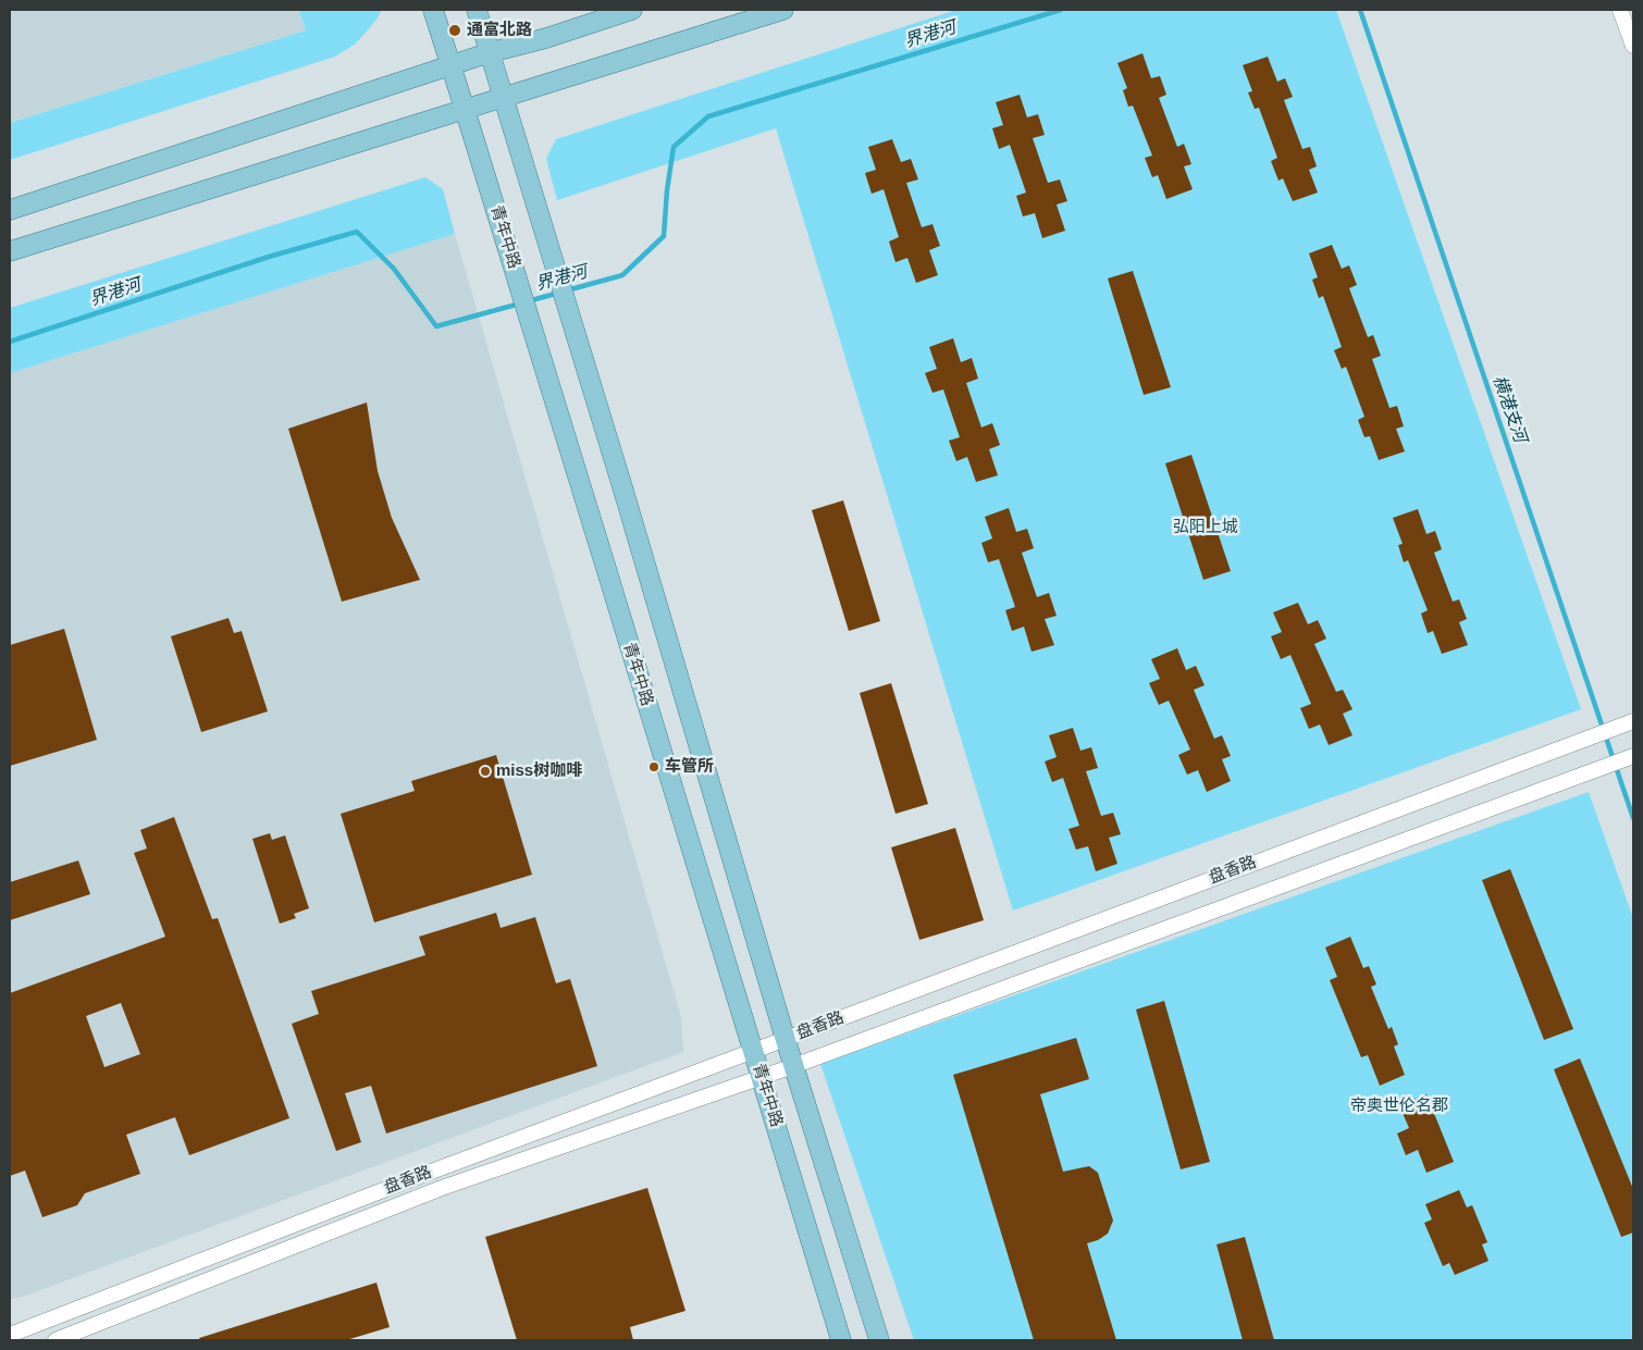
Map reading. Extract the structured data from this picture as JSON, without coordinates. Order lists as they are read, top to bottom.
{
  "streets": {
    "main road": ["青年中路"],
    "street": ["盘香路"]
  },
  "crossings": [
    ["青年中路", "盘香路"]
  ],
  "water": ["界港河", "横港支河"],
  "parks": ["弘阳上城", "帝奥世伦名郡"],
  "places": ["通富北路", "车管所", "miss树咖啡"]
}
